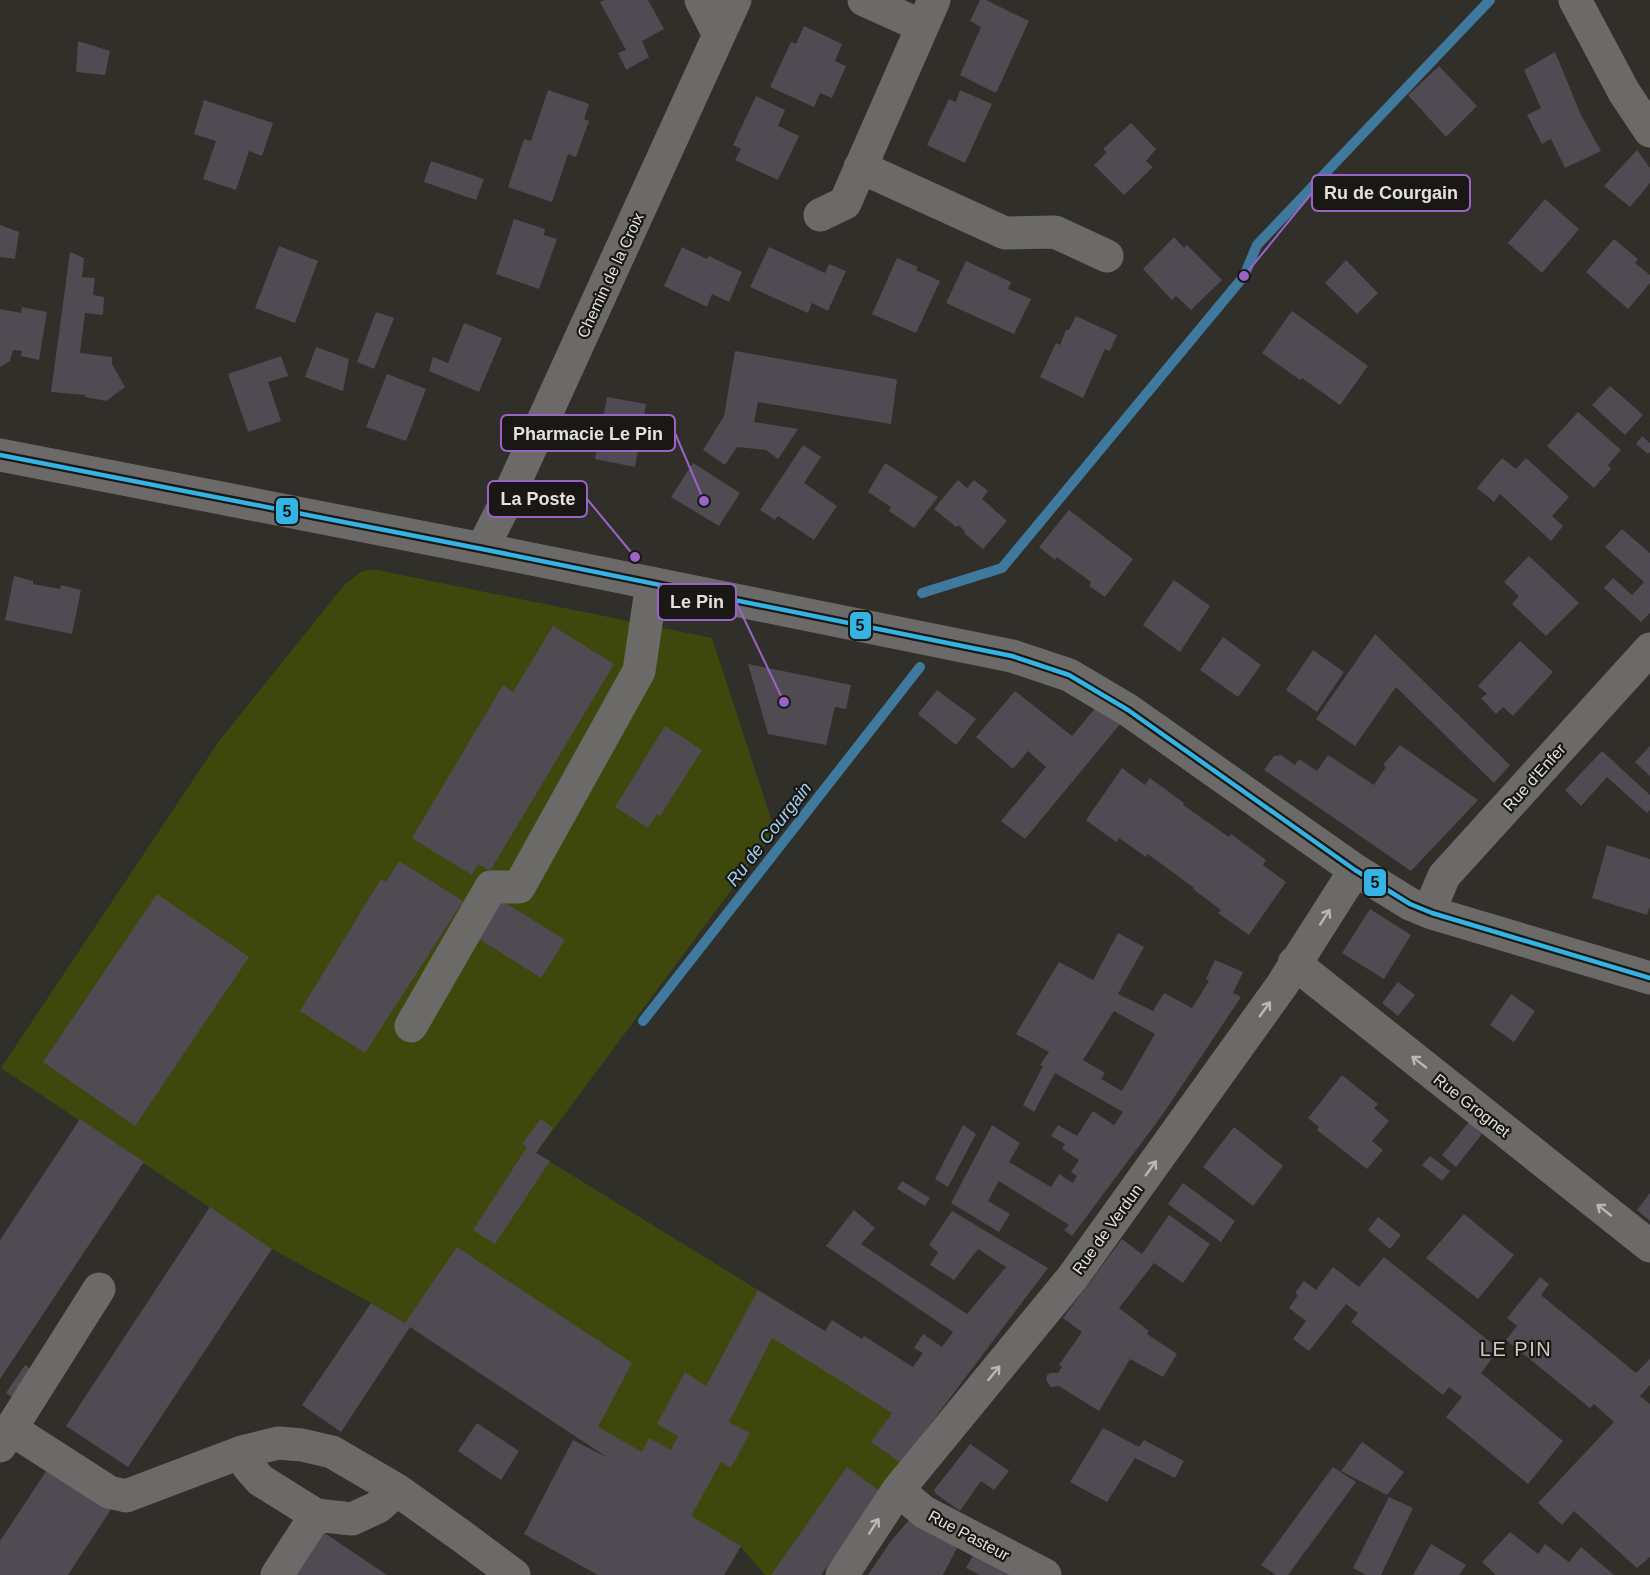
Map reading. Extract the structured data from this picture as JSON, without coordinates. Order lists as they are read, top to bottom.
{
  "streets": {
    "street": [
      "Chemin de la Croix",
      "Rue d'Enfer",
      "Rue Grognet",
      "Rue de Verdun",
      "Rue Pasteur"
    ]
  },
  "crossings": [
    ["Rue Grognet", "Rue de Verdun"],
    ["Rue de Verdun", "Rue Pasteur"]
  ],
  "one_way": ["Rue de Verdun"],
  "districts": ["LE PIN"],
  "water": ["Ru de Courgain"],
  "places": [
    "Ru de Courgain",
    "Pharmacie Le Pin",
    "La Poste",
    "Le Pin"
  ],
  "lines": ["transit line 5"]
}
